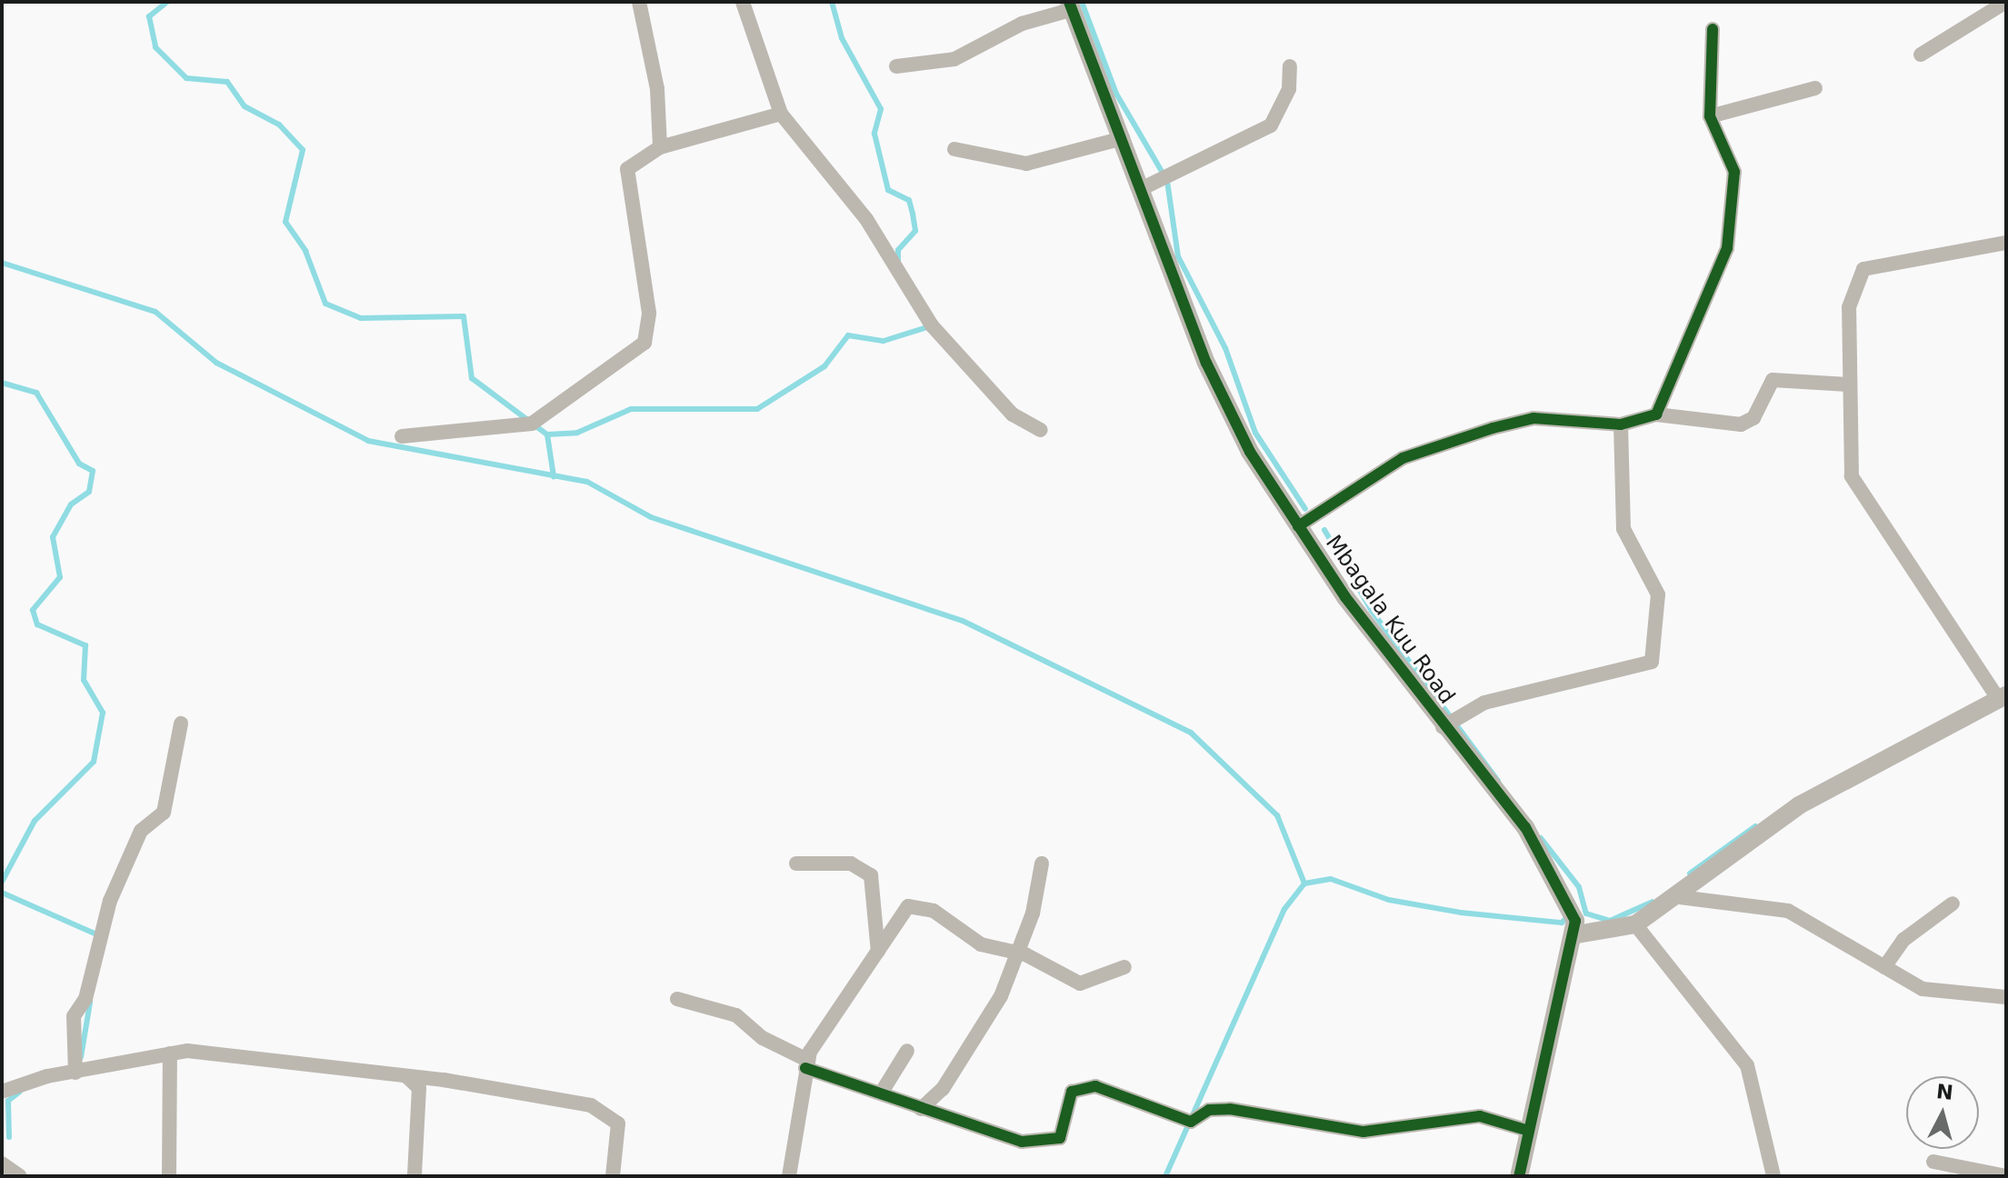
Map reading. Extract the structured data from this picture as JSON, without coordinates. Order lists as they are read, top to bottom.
{
  "streets": {
    "street": ["Mbagala Kuu Road"]
  },
  "north": "top"
}
